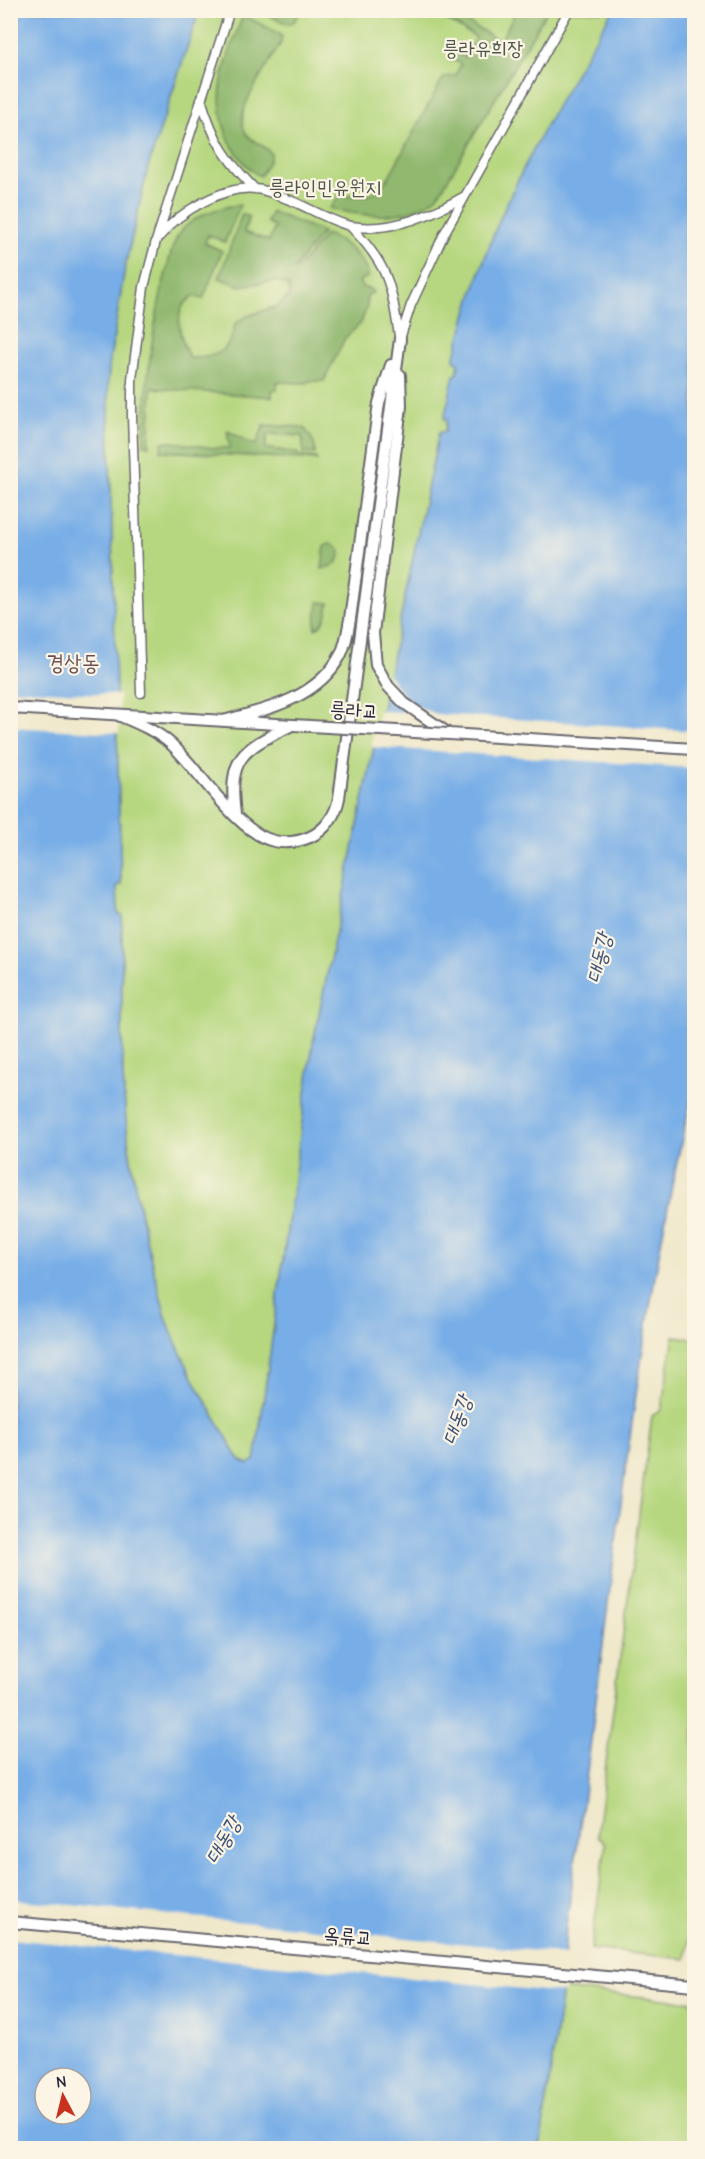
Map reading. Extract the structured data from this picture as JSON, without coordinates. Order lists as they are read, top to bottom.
{
  "streets": {
    "main road": ["릉라교", "옥류교"]
  },
  "districts": ["경상동"],
  "water": ["대동강"],
  "parks": ["릉라유희장", "릉라인민유원지"],
  "north": "top"
}
